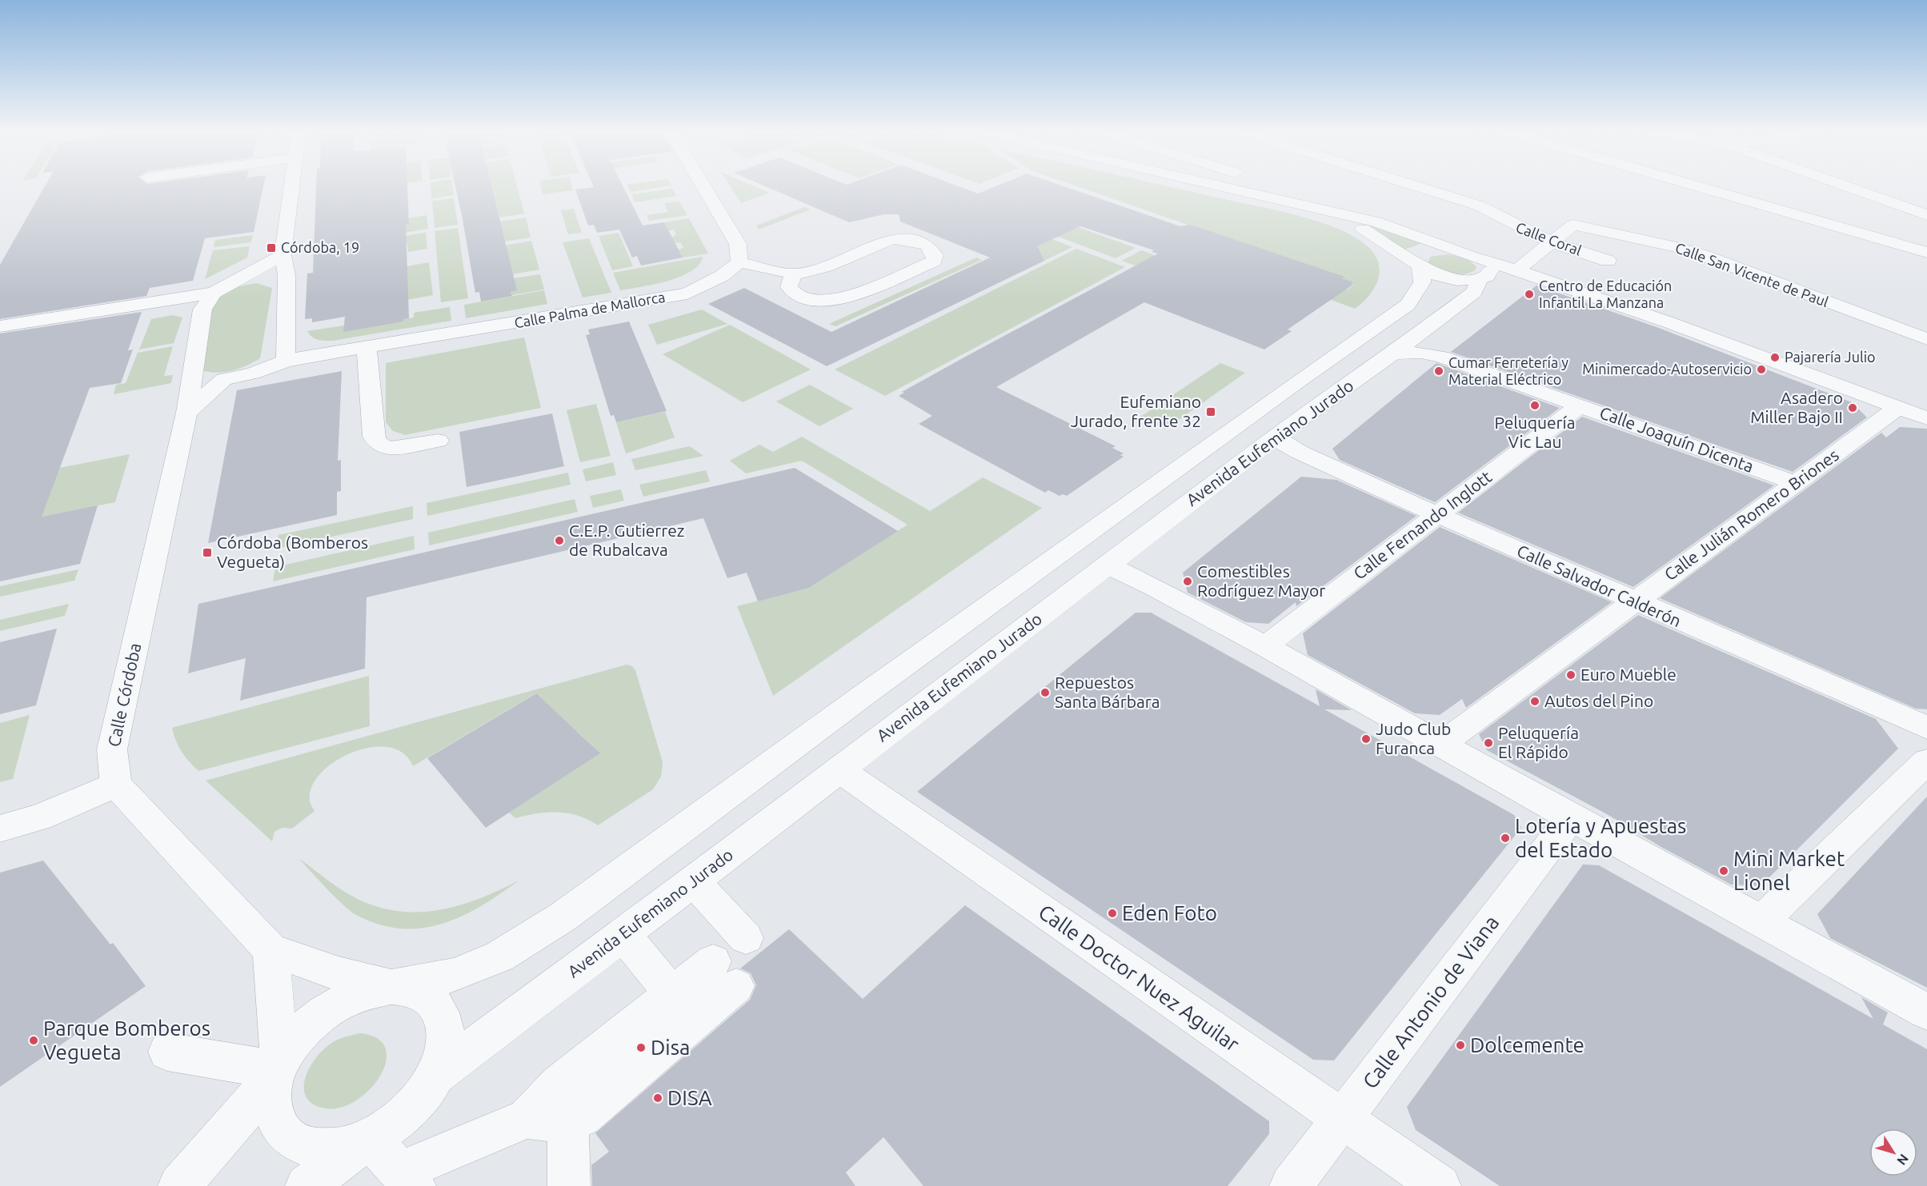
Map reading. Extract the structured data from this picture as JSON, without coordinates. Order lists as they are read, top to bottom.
{
  "streets": {
    "street": [
      "Calle Coral",
      "Calle San Vicente de Paul",
      "Calle Palma de Mallorca",
      "Calle Joaquín Dicenta",
      "Avenida Eufemiano Jurado",
      "Calle Julián Romero Briones",
      "Calle Fernando Inglott",
      "Calle Salvador Calderón",
      "Calle Córdoba",
      "Calle Doctor Nuez Aguilar",
      "Calle Antonio de Viana"
    ]
  },
  "crossings": [
    ["Calle Coral", "Calle San Vicente de Paul"],
    ["Calle Joaquín Dicenta", "Avenida Eufemiano Jurado"],
    ["Calle Joaquín Dicenta", "Calle Julián Romero Briones"],
    ["Calle Joaquín Dicenta", "Calle Fernando Inglott"],
    ["Avenida Eufemiano Jurado", "Calle Salvador Calderón"],
    ["Avenida Eufemiano Jurado", "Calle Doctor Nuez Aguilar"],
    ["Calle Julián Romero Briones", "Calle Salvador Calderón"],
    ["Calle Fernando Inglott", "Calle Salvador Calderón"],
    ["Calle Doctor Nuez Aguilar", "Calle Antonio de Viana"]
  ],
  "places": {
    "transit": ["Córdoba, 19", "Eufemiano Jurado, frente 32", "Córdoba (Bomberos Vegueta)"],
    "other": [
      "Centro de Educación Infantil La Manzana",
      "Pajarería Julio",
      "Minimercado-Autoservicio",
      "Cumar Ferretería y Material Eléctrico",
      "Peluquería Vic Lau",
      "Asadero Miller Bajo II",
      "C.E.P. Gutierrez de Rubalcava",
      "Comestibles Rodríguez Mayor",
      "Euro Mueble",
      "Repuestos Santa Bárbara",
      "Autos del Pino",
      "Judo Club Furanca",
      "Peluquería El Rápido",
      "Lotería y Apuestas del Estado",
      "Mini Market Lionel",
      "Eden Foto",
      "Parque Bomberos Vegueta",
      "Dolcemente",
      "Disa",
      "DISA"
    ]
  },
  "north": "bottom right"
}
